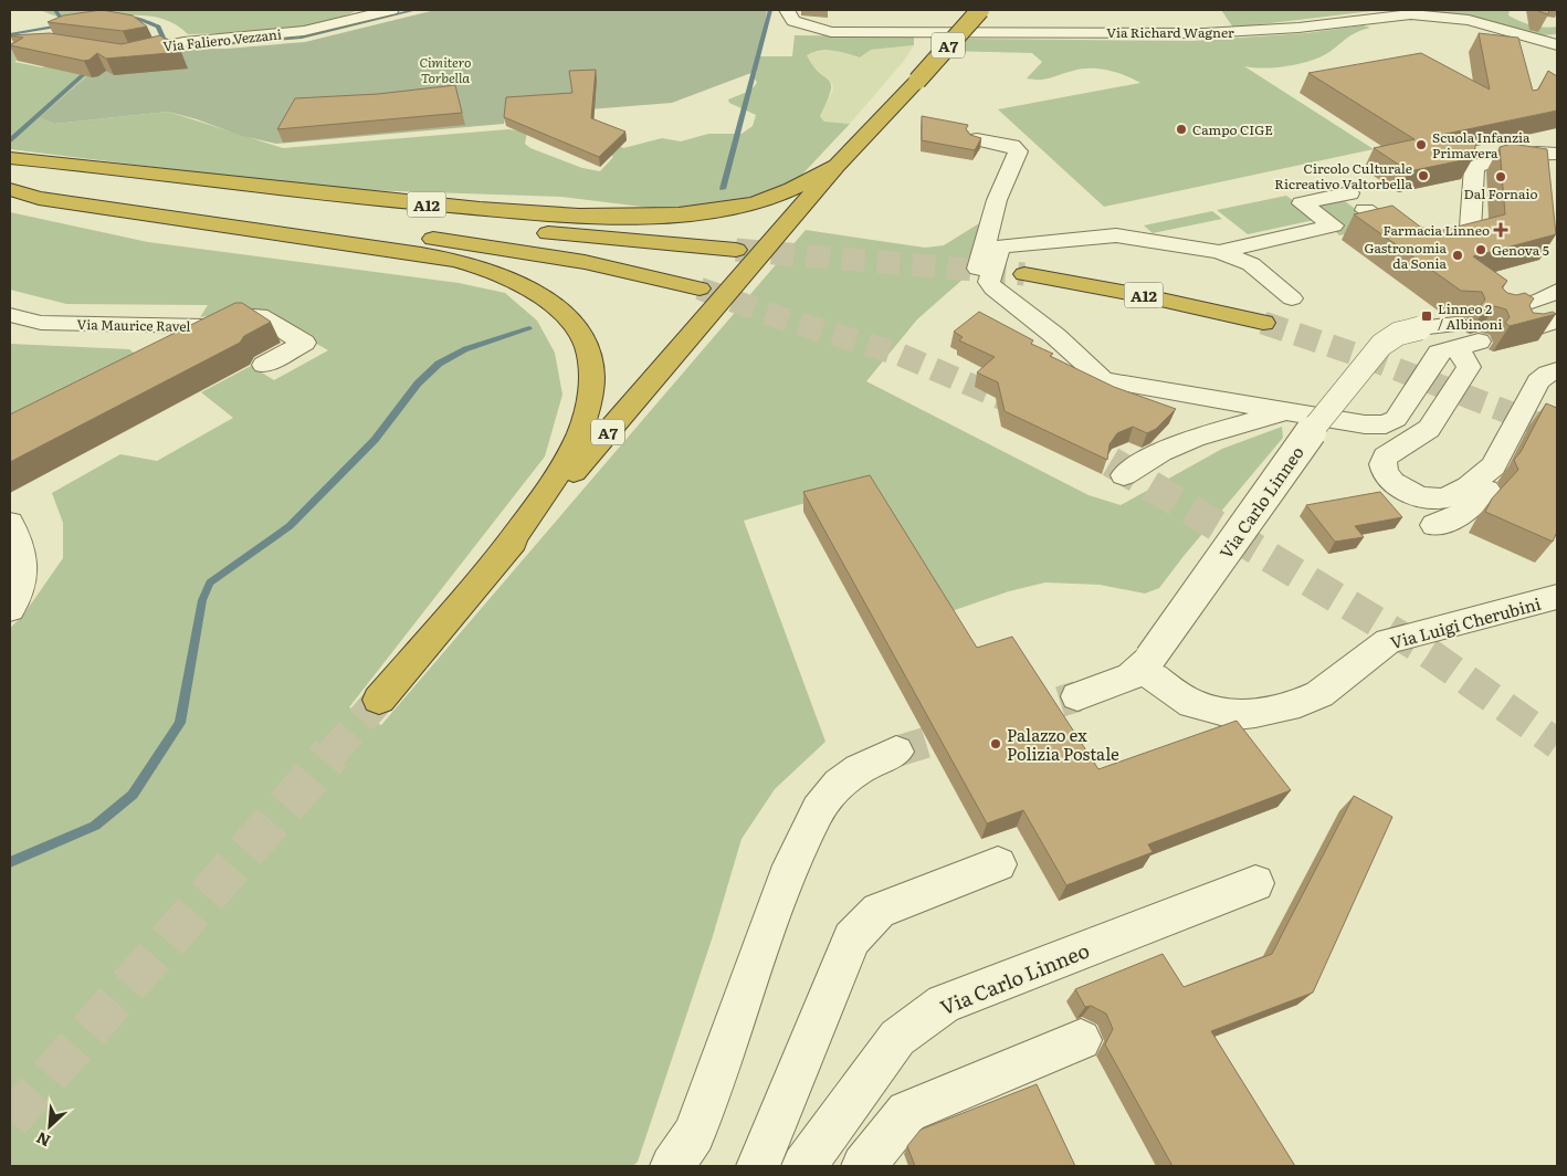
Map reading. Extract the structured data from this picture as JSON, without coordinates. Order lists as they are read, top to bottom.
{
  "streets": {
    "highway": ["A7", "A12"],
    "street": [
      "Via Richard Wagner",
      "Via Faliero Vezzani",
      "Via Maurice Ravel",
      "Via Carlo Linneo",
      "Via Luigi Cherubini"
    ]
  },
  "crossings": [
    ["A7", "A12"],
    ["Via Carlo Linneo", "Via Luigi Cherubini"]
  ],
  "parks": ["Cimitero Torbella"],
  "places": {
    "other": [
      "Campo CIGE",
      "Scuola Infanzia Primavera",
      "Circolo Culturale Ricreativo Valtorbella",
      "Dal Fornaio",
      "Genova 5",
      "Gastronomia da Sonia",
      "Palazzo ex Polizia Postale"
    ],
    "health": ["Farmacia Linneo"],
    "transit": ["Linneo 2 / Albinoni"]
  },
  "north": "bottom left"
}
